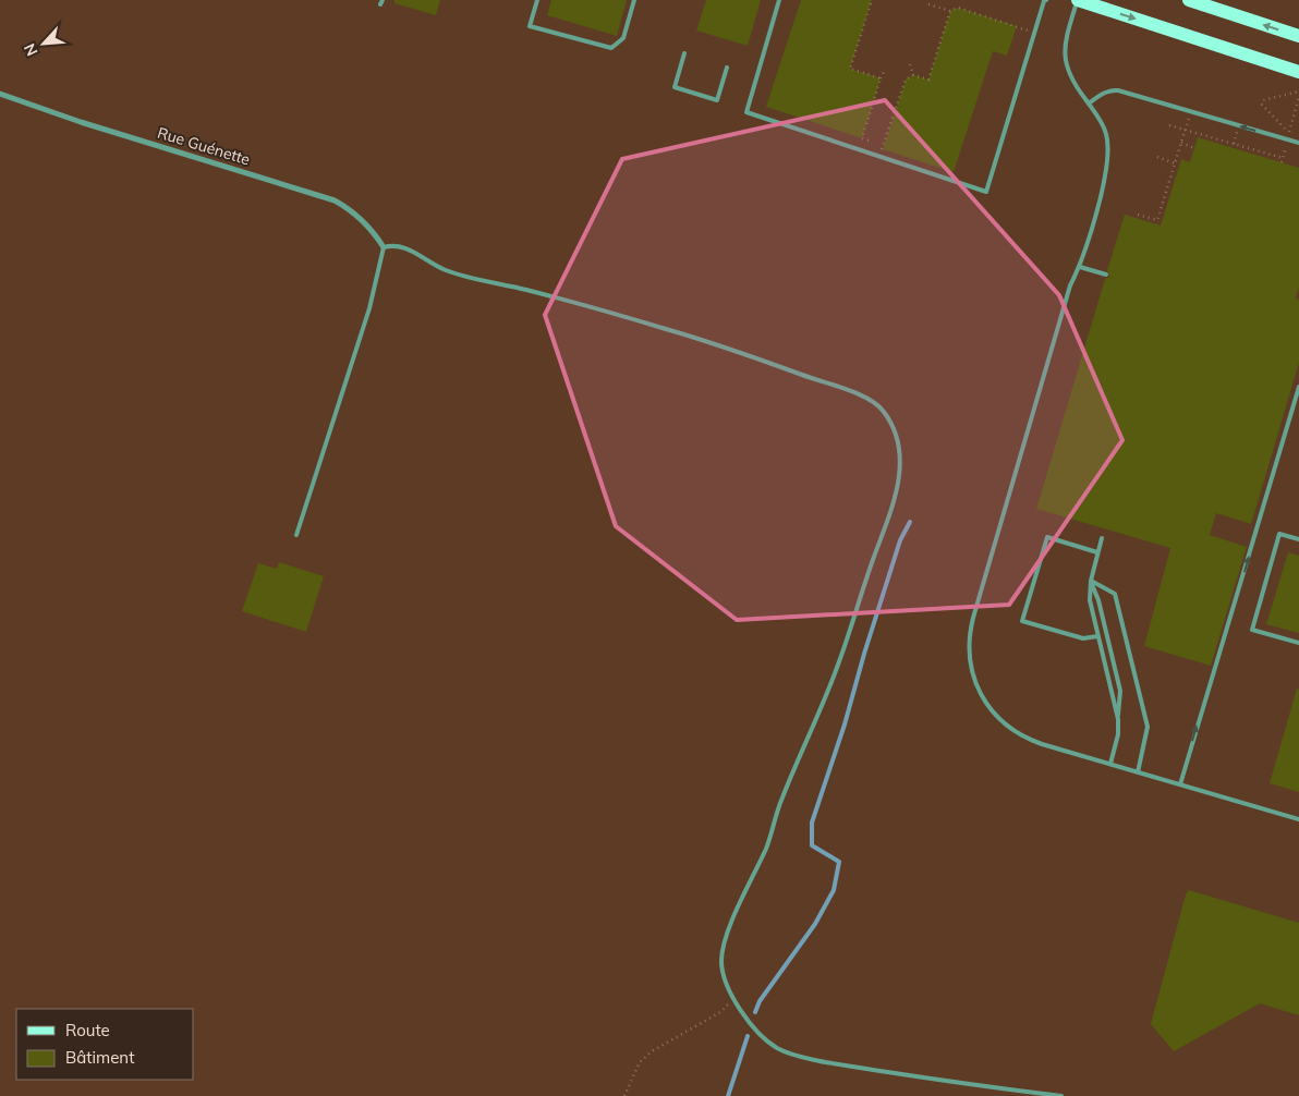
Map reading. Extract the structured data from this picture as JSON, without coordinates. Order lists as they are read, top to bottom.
{
  "streets": {
    "street": ["Rue Guénette"]
  },
  "legend": ["Route", "Bâtiment"],
  "north": "bottom left"
}
